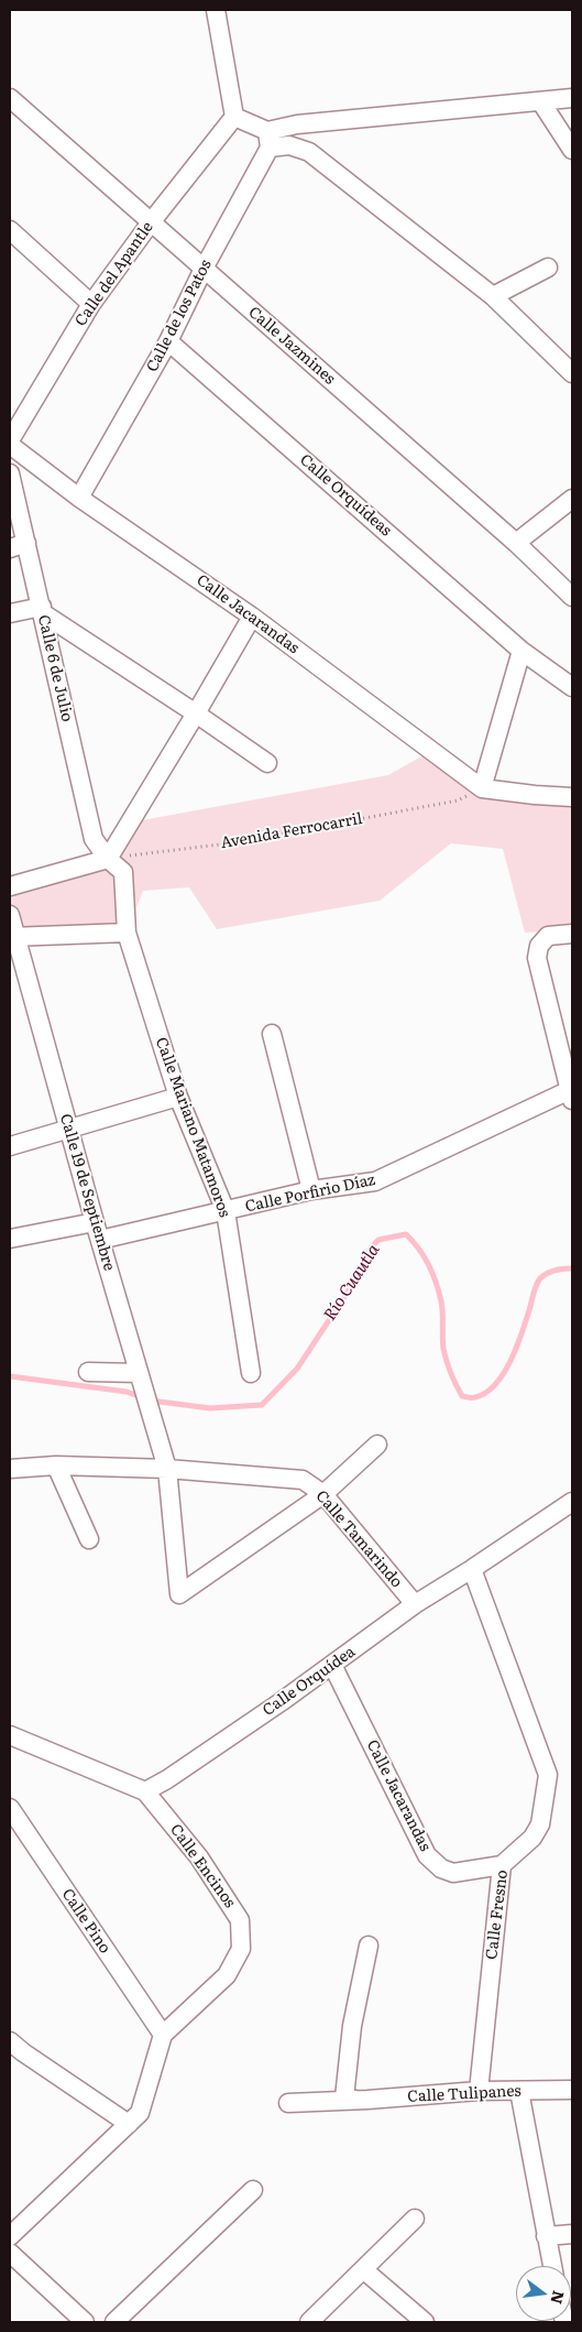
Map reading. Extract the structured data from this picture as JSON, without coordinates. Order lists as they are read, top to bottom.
{
  "streets": {
    "street": [
      "Calle del Apantle",
      "Calle de los Patos",
      "Calle Jazmines",
      "Calle Orquídeas",
      "Calle Jacarandas",
      "Calle 6 de Julio",
      "Calle Mariano Matamoros",
      "Calle 19 de Septiembre",
      "Calle Porfirio Díaz",
      "Calle Tamarindo",
      "Calle Orquídea",
      "Calle Encinos",
      "Calle Fresno",
      "Calle Pino",
      "Calle Tulipanes"
    ],
    "path": ["Avenida Ferrocarril"]
  },
  "crossings": [
    ["Calle del Apantle", "Calle Jazmines"],
    ["Calle del Apantle", "Calle Jacarandas"],
    ["Calle de los Patos", "Calle Jazmines"],
    ["Calle de los Patos", "Calle Orquídeas"],
    ["Calle de los Patos", "Calle Jacarandas"],
    ["Calle Jacarandas", "Avenida Ferrocarril"],
    ["Calle Jacarandas", "Calle Orquídea"],
    ["Calle Jacarandas", "Calle Fresno"],
    ["Calle 6 de Julio", "Avenida Ferrocarril"],
    ["Calle 6 de Julio", "Calle Mariano Matamoros"],
    ["Avenida Ferrocarril", "Calle Mariano Matamoros"],
    ["Calle Mariano Matamoros", "Calle Porfirio Díaz"],
    ["Calle 19 de Septiembre", "Calle Porfirio Díaz"],
    ["Calle 19 de Septiembre", "Calle Tamarindo"],
    ["Calle Tamarindo", "Calle Orquídea"],
    ["Calle Orquídea", "Calle Encinos"],
    ["Calle Orquídea", "Calle Fresno"],
    ["Calle Encinos", "Calle Pino"],
    ["Calle Fresno", "Calle Tulipanes"]
  ],
  "water": ["Río Cuautla"],
  "north": "right"
}
